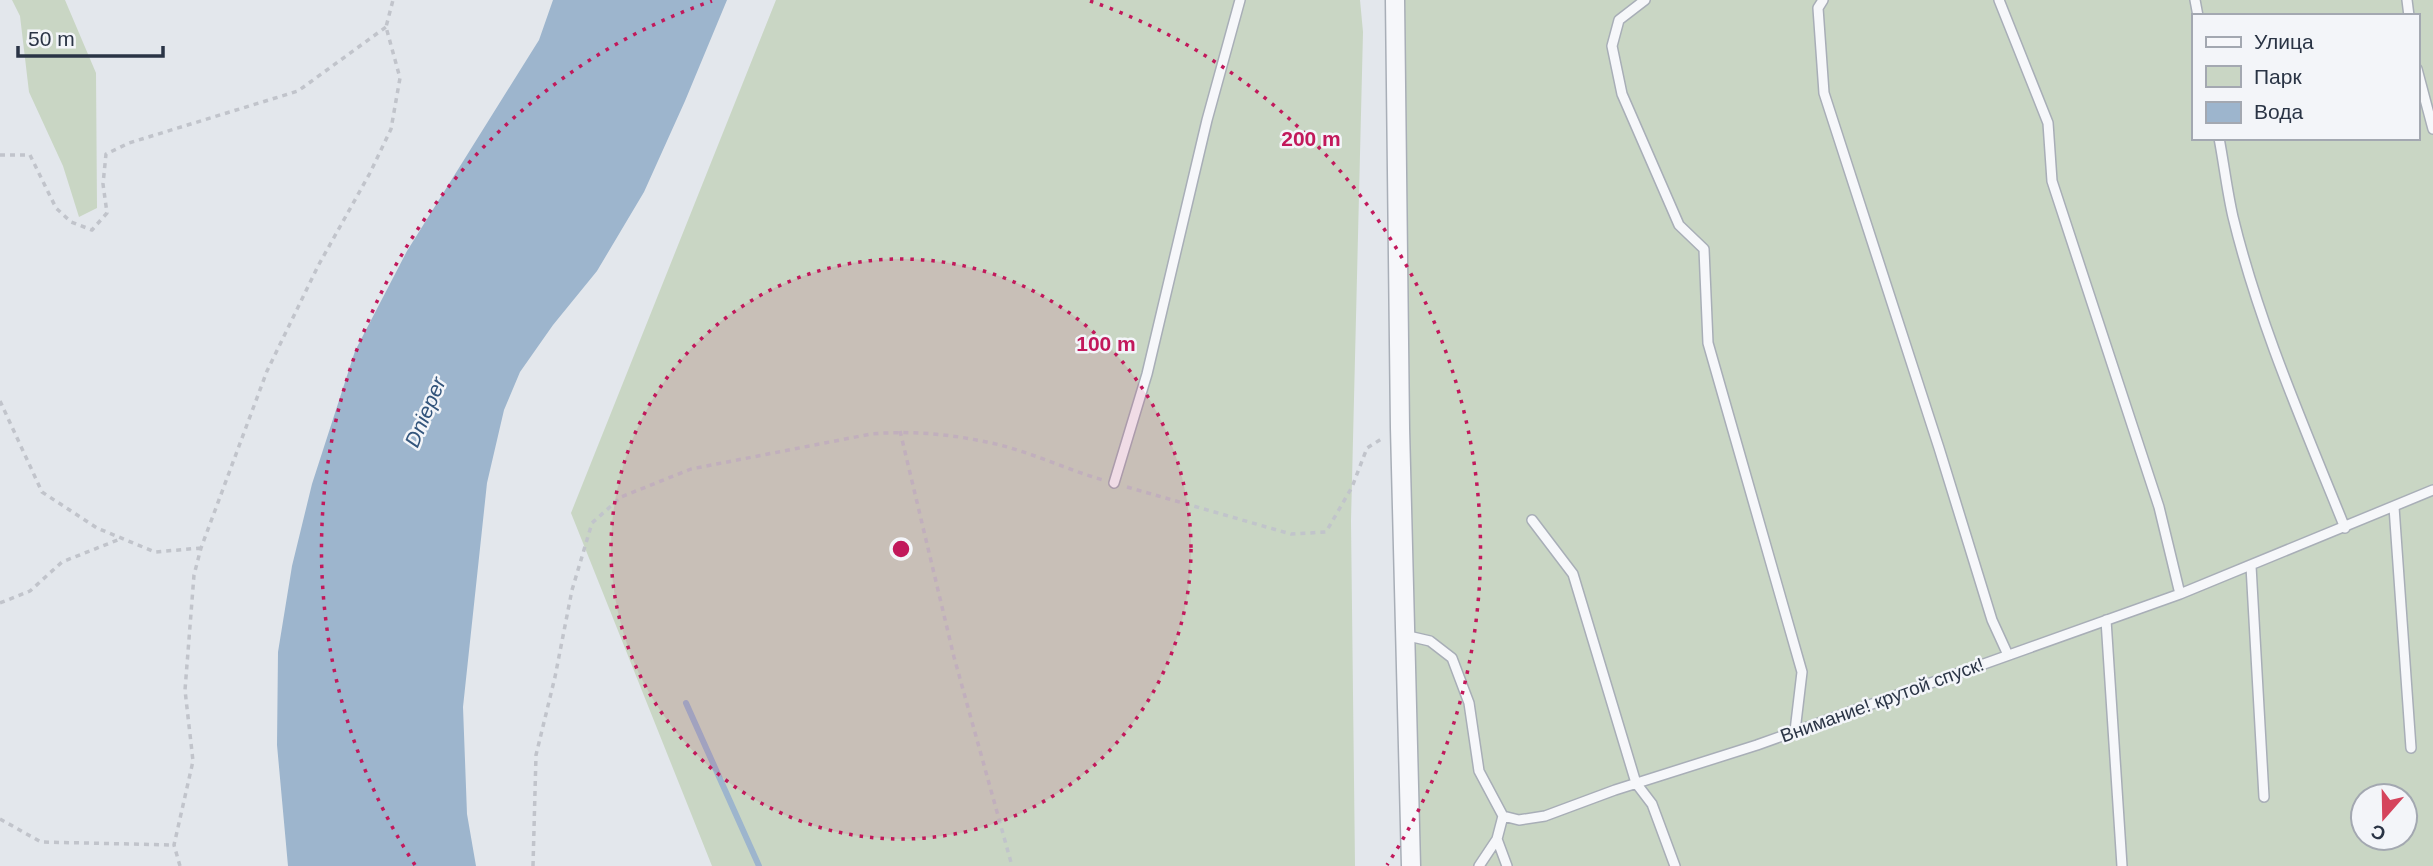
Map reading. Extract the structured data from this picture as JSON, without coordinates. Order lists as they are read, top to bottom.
{
  "streets": {
    "lane": ["Внимание! крутой спуск!"]
  },
  "water": ["Dnieper"],
  "legend": ["Улица", "Парк", "Вода"],
  "scale_bar": "50 m",
  "north": "bottom",
  "rings": ["200 m", "100 m"]
}
